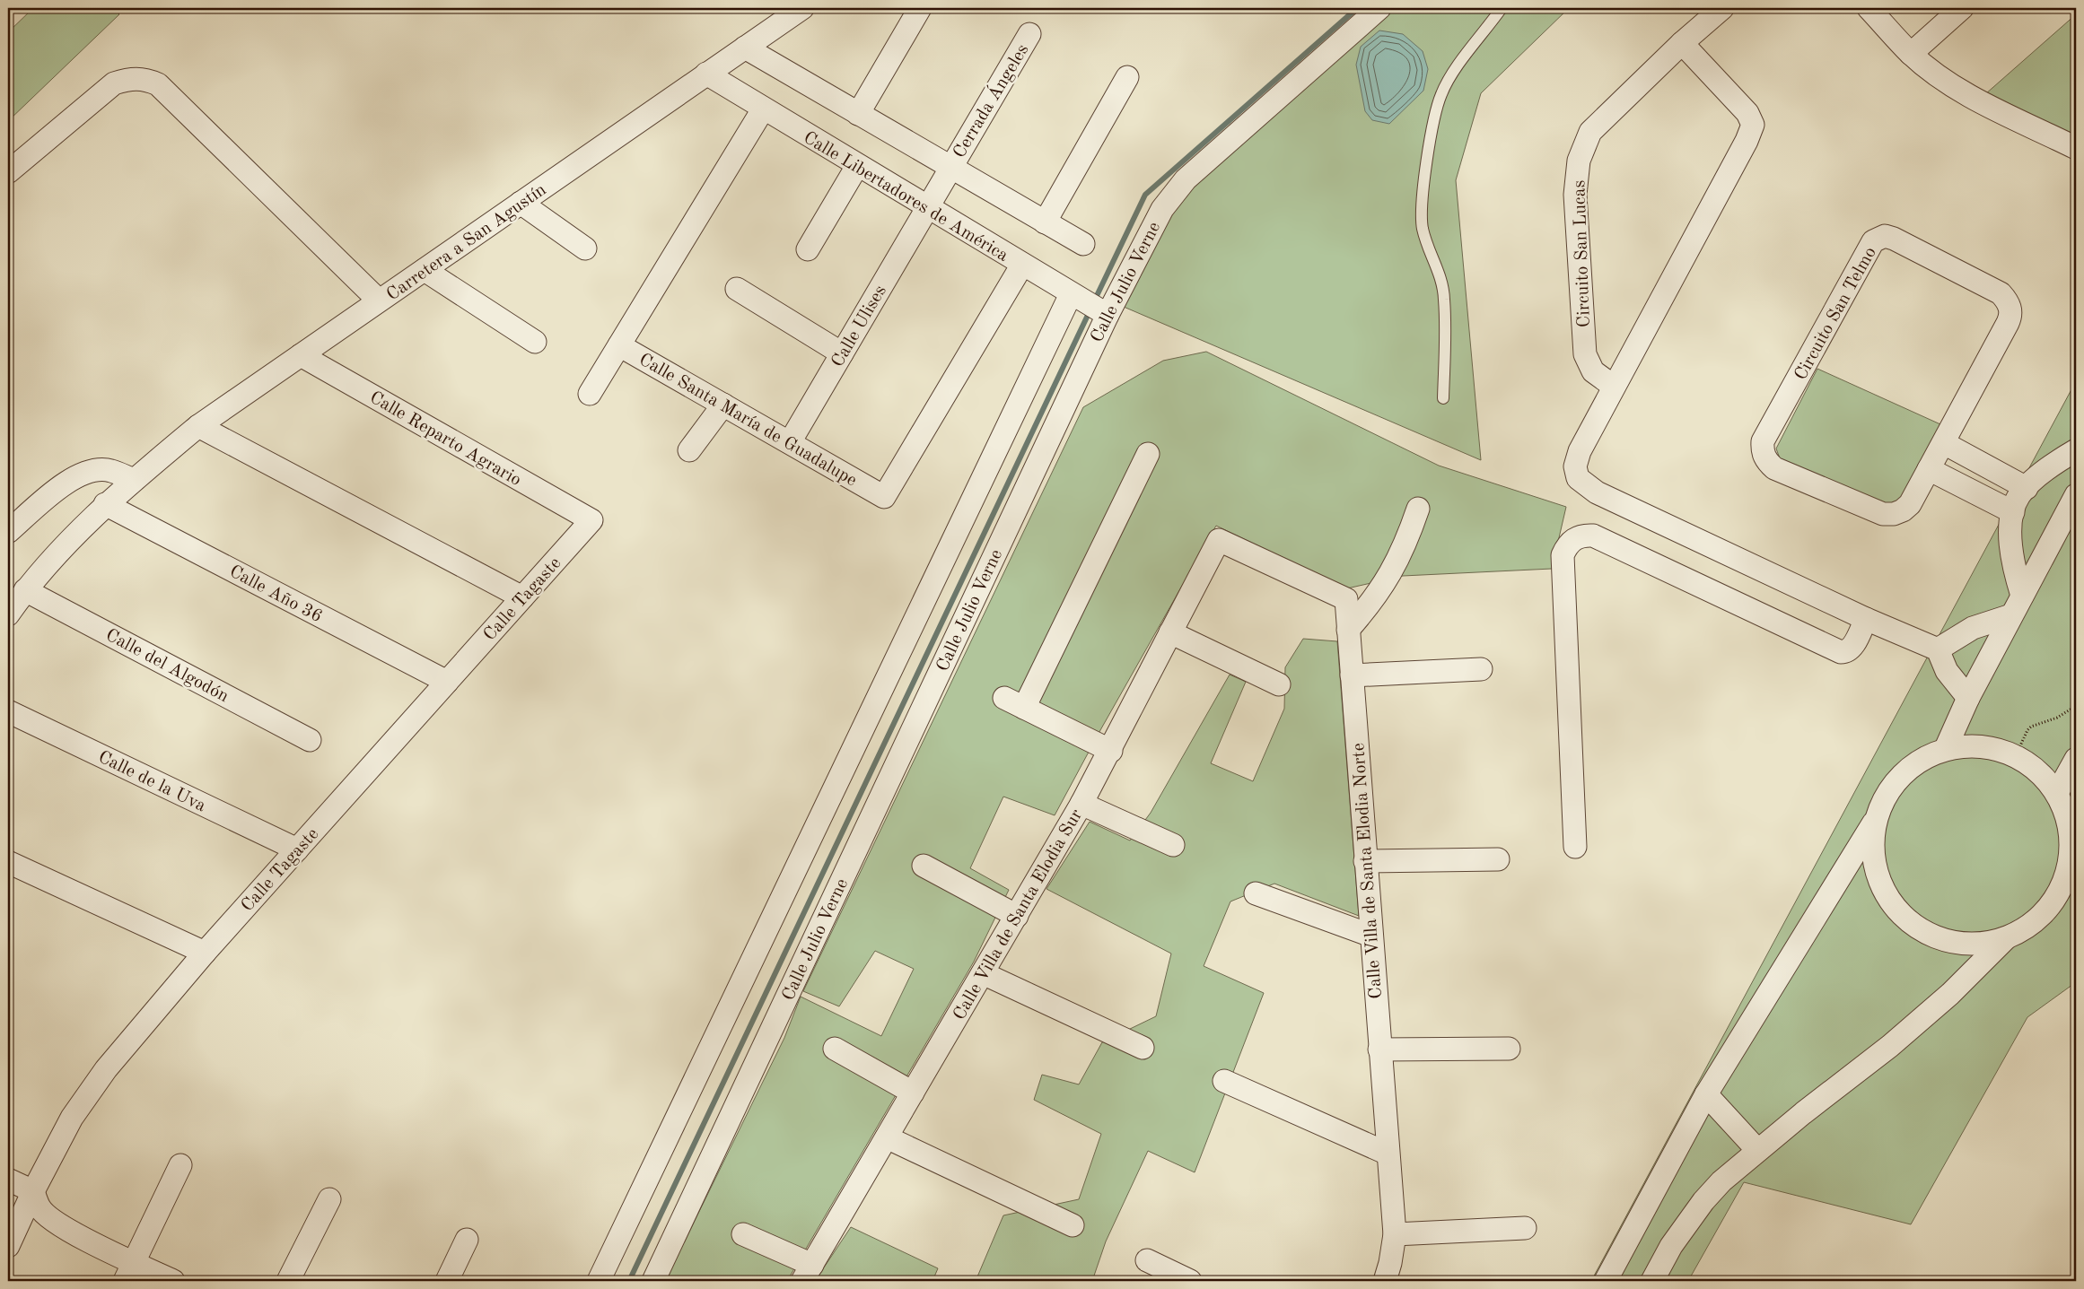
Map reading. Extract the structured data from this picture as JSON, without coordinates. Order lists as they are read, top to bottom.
{
  "streets": {
    "street": [
      "Cerrada Ángeles",
      "Calle Libertadores de América",
      "Carretera a San Agustín",
      "Circuito San Lucas",
      "Calle Julio Verne",
      "Circuito San Telmo",
      "Calle Ulises",
      "Calle Santa María de Guadalupe",
      "Calle Reparto Agrario",
      "Calle Año 36",
      "Calle Tagaste",
      "Calle del Algodón",
      "Calle de la Uva",
      "Calle Villa de Santa Elodia Norte",
      "Calle Villa de Santa Elodia Sur"
    ]
  },
  "crossings": [
    ["Cerrada Ángeles", "Calle Libertadores de América"],
    ["Cerrada Ángeles", "Calle Ulises"],
    ["Calle Libertadores de América", "Carretera a San Agustín"],
    ["Calle Libertadores de América", "Calle Julio Verne"],
    ["Calle Libertadores de América", "Calle Ulises"],
    ["Calle Libertadores de América", "Calle Santa María de Guadalupe"],
    ["Carretera a San Agustín", "Calle Reparto Agrario"],
    ["Carretera a San Agustín", "Calle Año 36"],
    ["Carretera a San Agustín", "Calle del Algodón"],
    ["Calle Ulises", "Calle Santa María de Guadalupe"],
    ["Calle Reparto Agrario", "Calle Tagaste"],
    ["Calle Año 36", "Calle Tagaste"],
    ["Calle Tagaste", "Calle de la Uva"],
    ["Calle Villa de Santa Elodia Norte", "Calle Villa de Santa Elodia Sur"]
  ]
}
